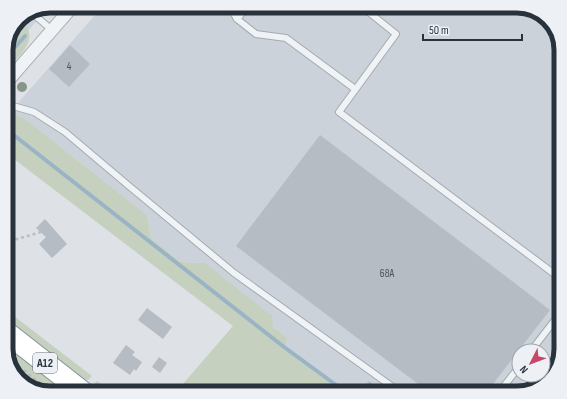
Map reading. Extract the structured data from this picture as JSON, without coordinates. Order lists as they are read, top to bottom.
{
  "streets": {
    "highway": ["A12"]
  },
  "house_numbers": ["4", "68A"],
  "scale_bar": "50 m",
  "north": "bottom left"
}
